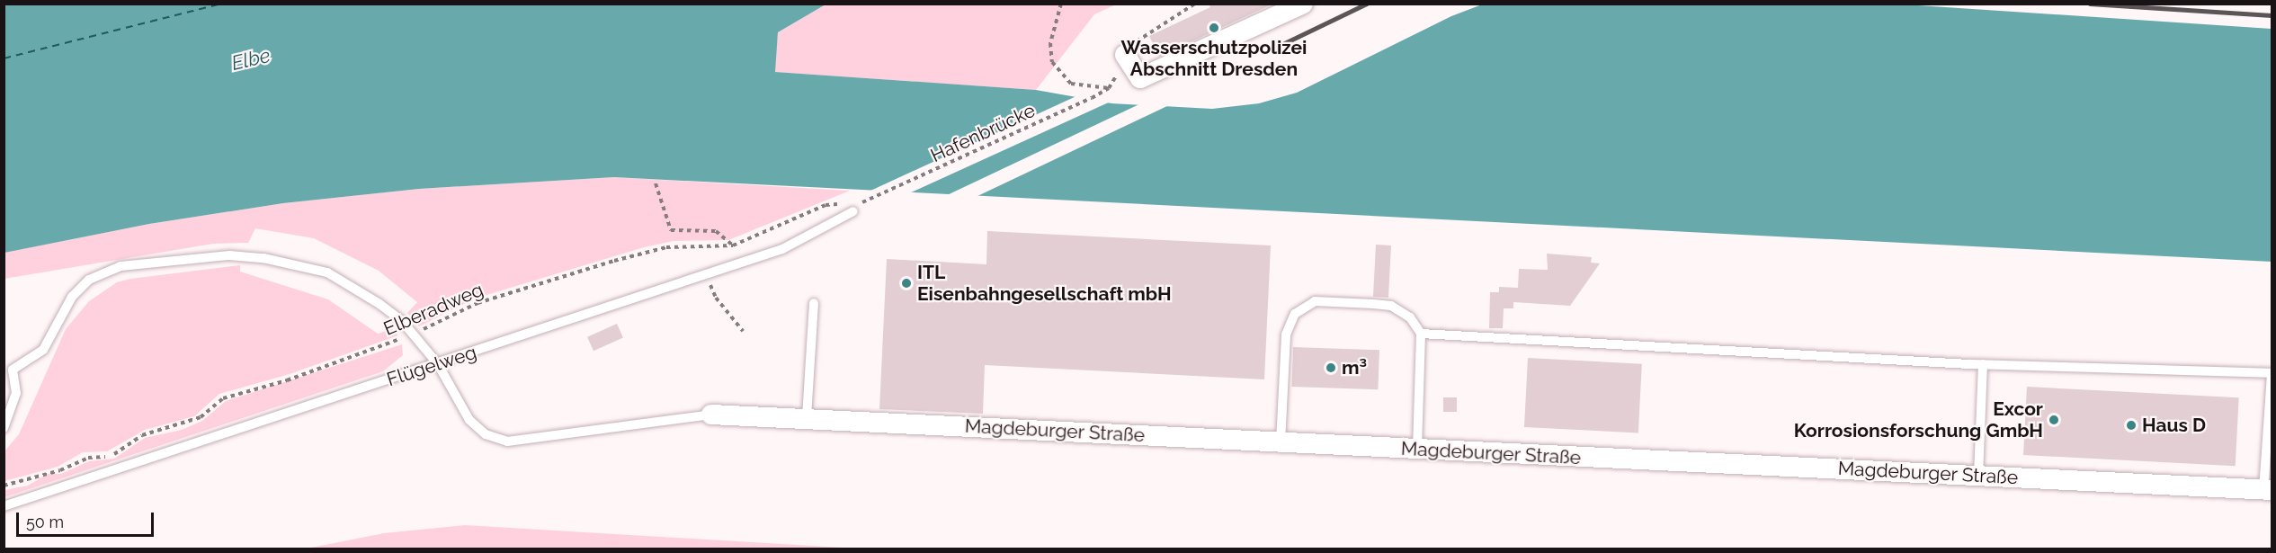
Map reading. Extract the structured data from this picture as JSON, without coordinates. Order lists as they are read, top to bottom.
{
  "streets": {
    "street": ["Magdeburger Straße"],
    "lane": ["Flügelweg"],
    "path": ["Hafenbrücke", "Elberadweg"]
  },
  "crossings": [
    ["Hafenbrücke", "Flügelweg"]
  ],
  "water": ["Elbe"],
  "places": [
    "Wasserschutzpolizei Abschnitt Dresden",
    "ITL Eisenbahngesellschaft mbH",
    "m³",
    "Excor Korrosionsforschung GmbH",
    "Haus D"
  ],
  "scale_bar": "50 m"
}
